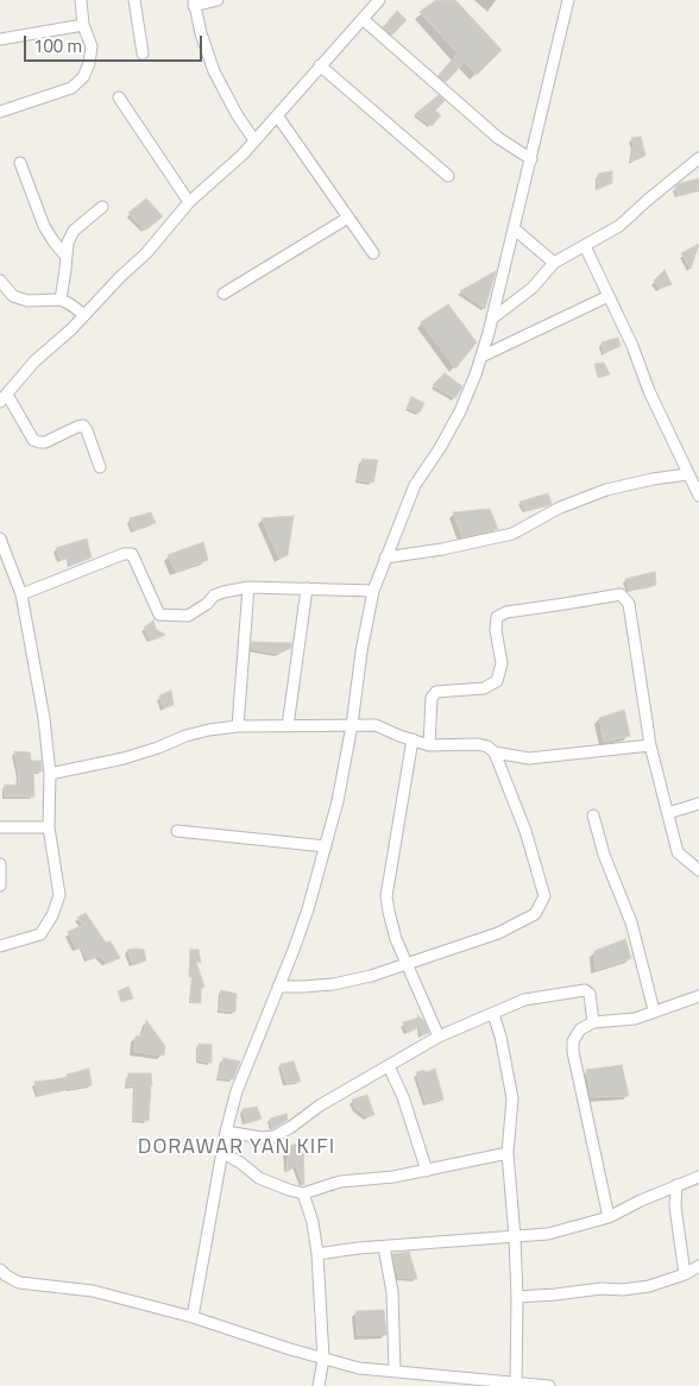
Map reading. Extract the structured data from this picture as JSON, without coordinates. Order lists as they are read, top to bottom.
{
  "districts": ["DORAWAR YAN KIFI"],
  "scale_bar": "100 m"
}
